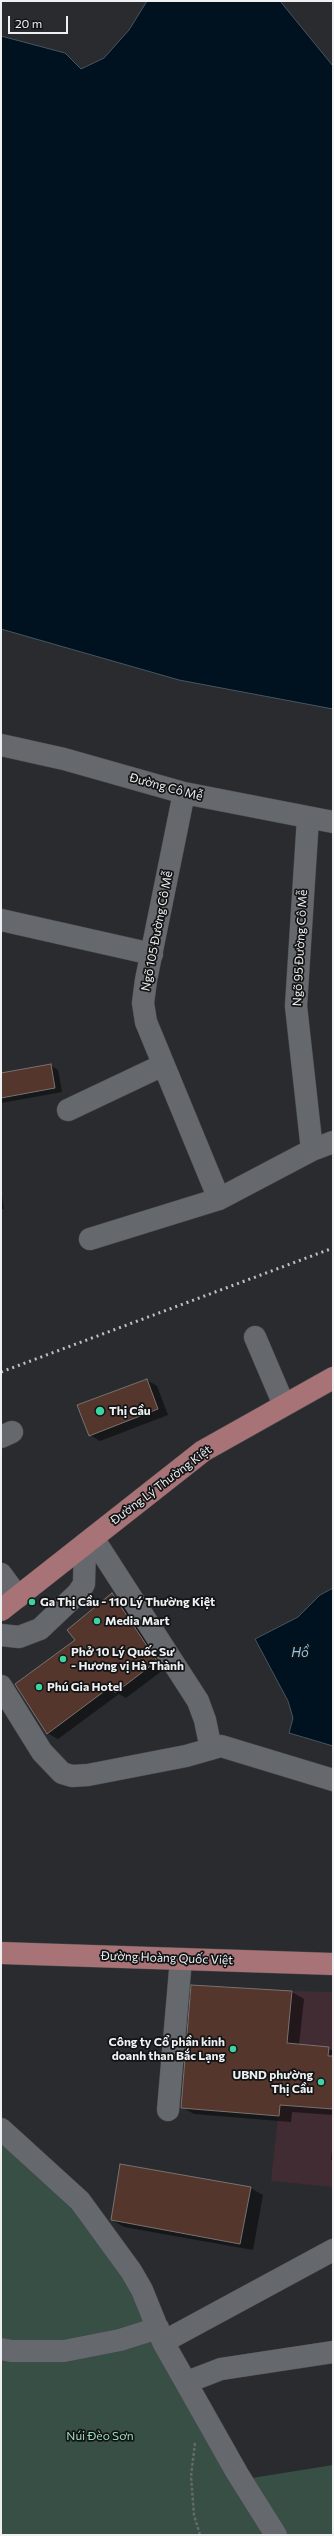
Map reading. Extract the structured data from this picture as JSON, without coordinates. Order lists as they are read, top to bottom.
{
  "streets": {
    "main road": ["Đường Lý Thường Kiệt", "Đường Hoàng Quốc Việt"],
    "street": ["Đường Cô Mễ", "Ngõ 105 Đường Cô Mễ", "Ngõ 95 Đường Cô Mễ"]
  },
  "crossings": [
    ["Đường Cô Mễ", "Ngõ 105 Đường Cô Mễ"],
    ["Đường Cô Mễ", "Ngõ 95 Đường Cô Mễ"]
  ],
  "water": ["Hồ"],
  "parks": ["Núi Đèo Sơn"],
  "places": [
    "Thị Cầu",
    "Ga Thị Cầu - 110 Lý Thường Kiệt",
    "Media Mart",
    "Phở 10 Lý Quốc Sư - Hương vị Hà Thành",
    "Phú Gia Hotel",
    "Công ty Cổ phần kinh doanh than Bắc Lạng",
    "UBND phường Thị Cầu"
  ],
  "scale_bar": "20 m"
}
